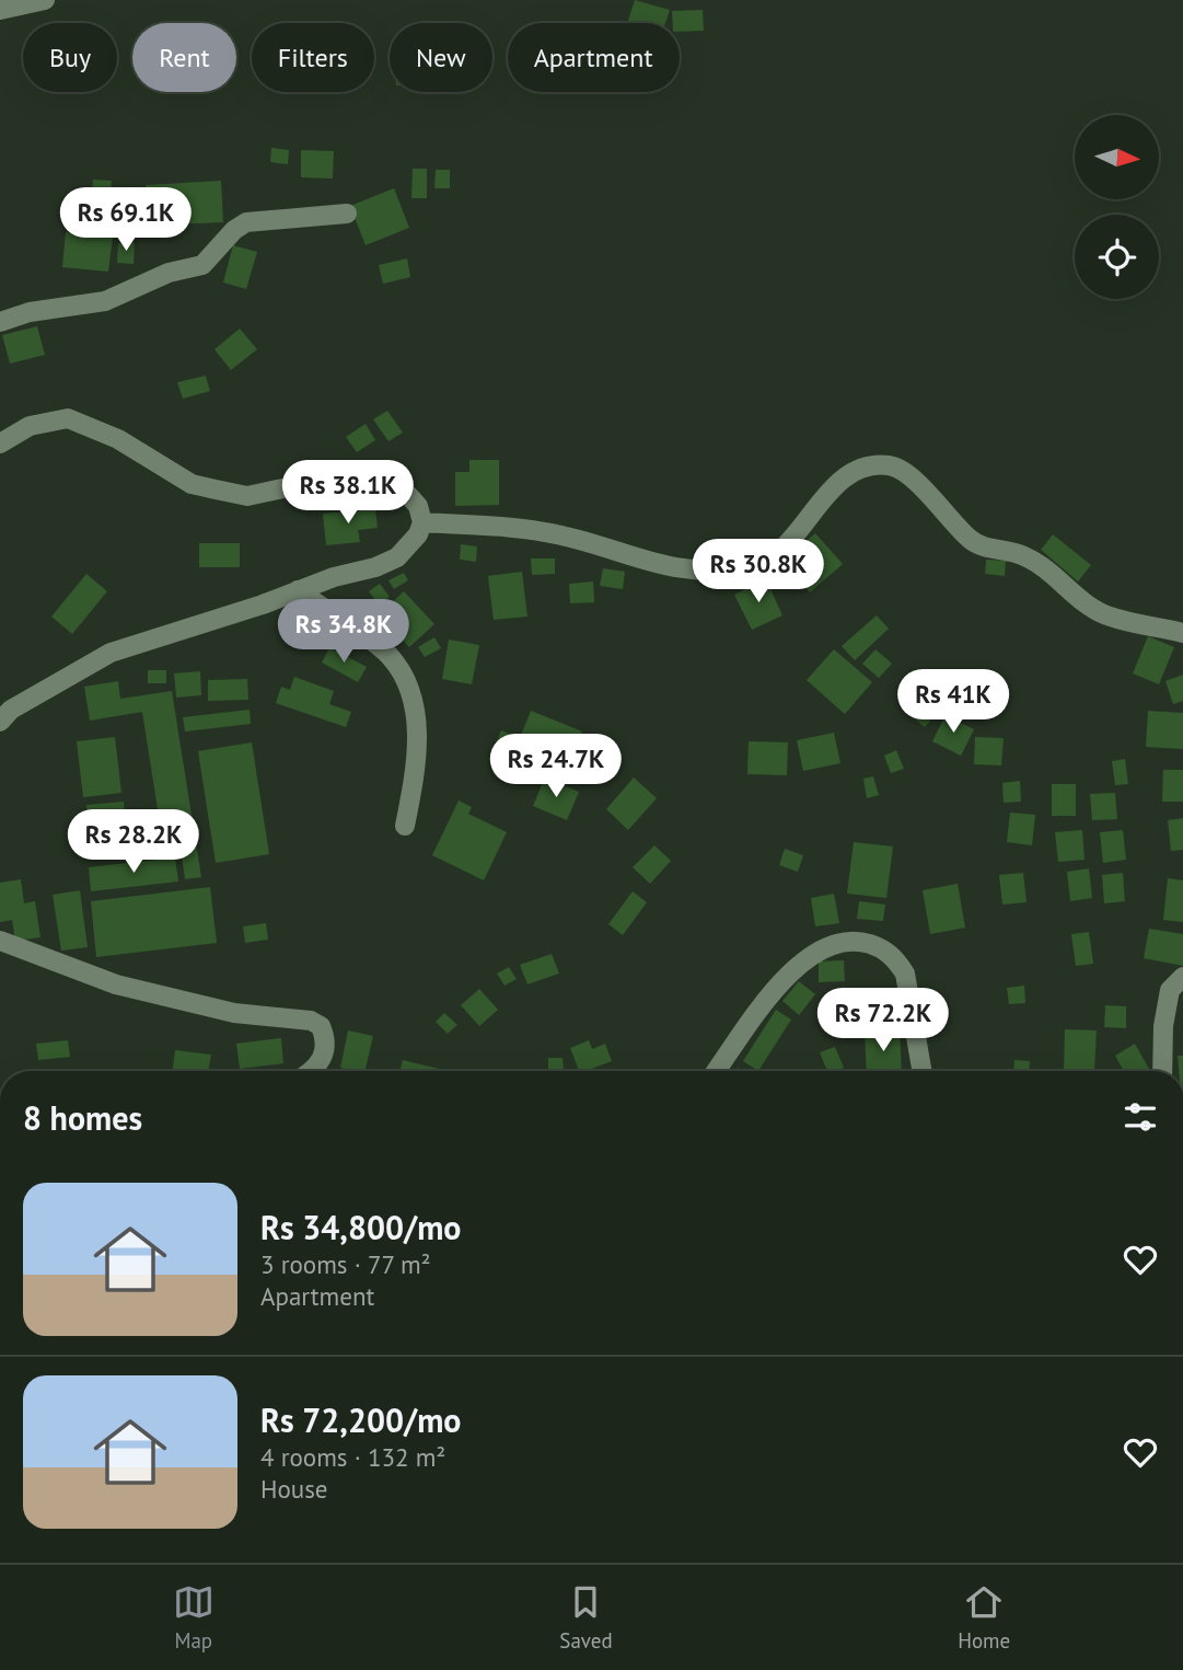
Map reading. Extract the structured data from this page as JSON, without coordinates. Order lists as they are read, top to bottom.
{
  "north": "right",
  "page": {
    "chip": [
      "Buy",
      "Rent",
      "Filters",
      "New",
      "Apartment"
    ],
    "price": [
      "Rs 69.1K",
      "Rs 38.1K",
      "Rs 30.8K",
      "Rs 34.8K",
      "Rs 41K",
      "Rs 24.7K",
      "Rs 28.2K",
      "Rs 72.2K"
    ],
    "heading": "8 homes",
    "list": [
      {
        "name": "Rs 34,800/mo",
        "note": "3 rooms · 77 m² · Apartment"
      },
      {
        "name": "Rs 72,200/mo",
        "note": "4 rooms · 132 m² · House"
      }
    ],
    "tabs": ["Map", "Saved", "Home"]
  }
}
